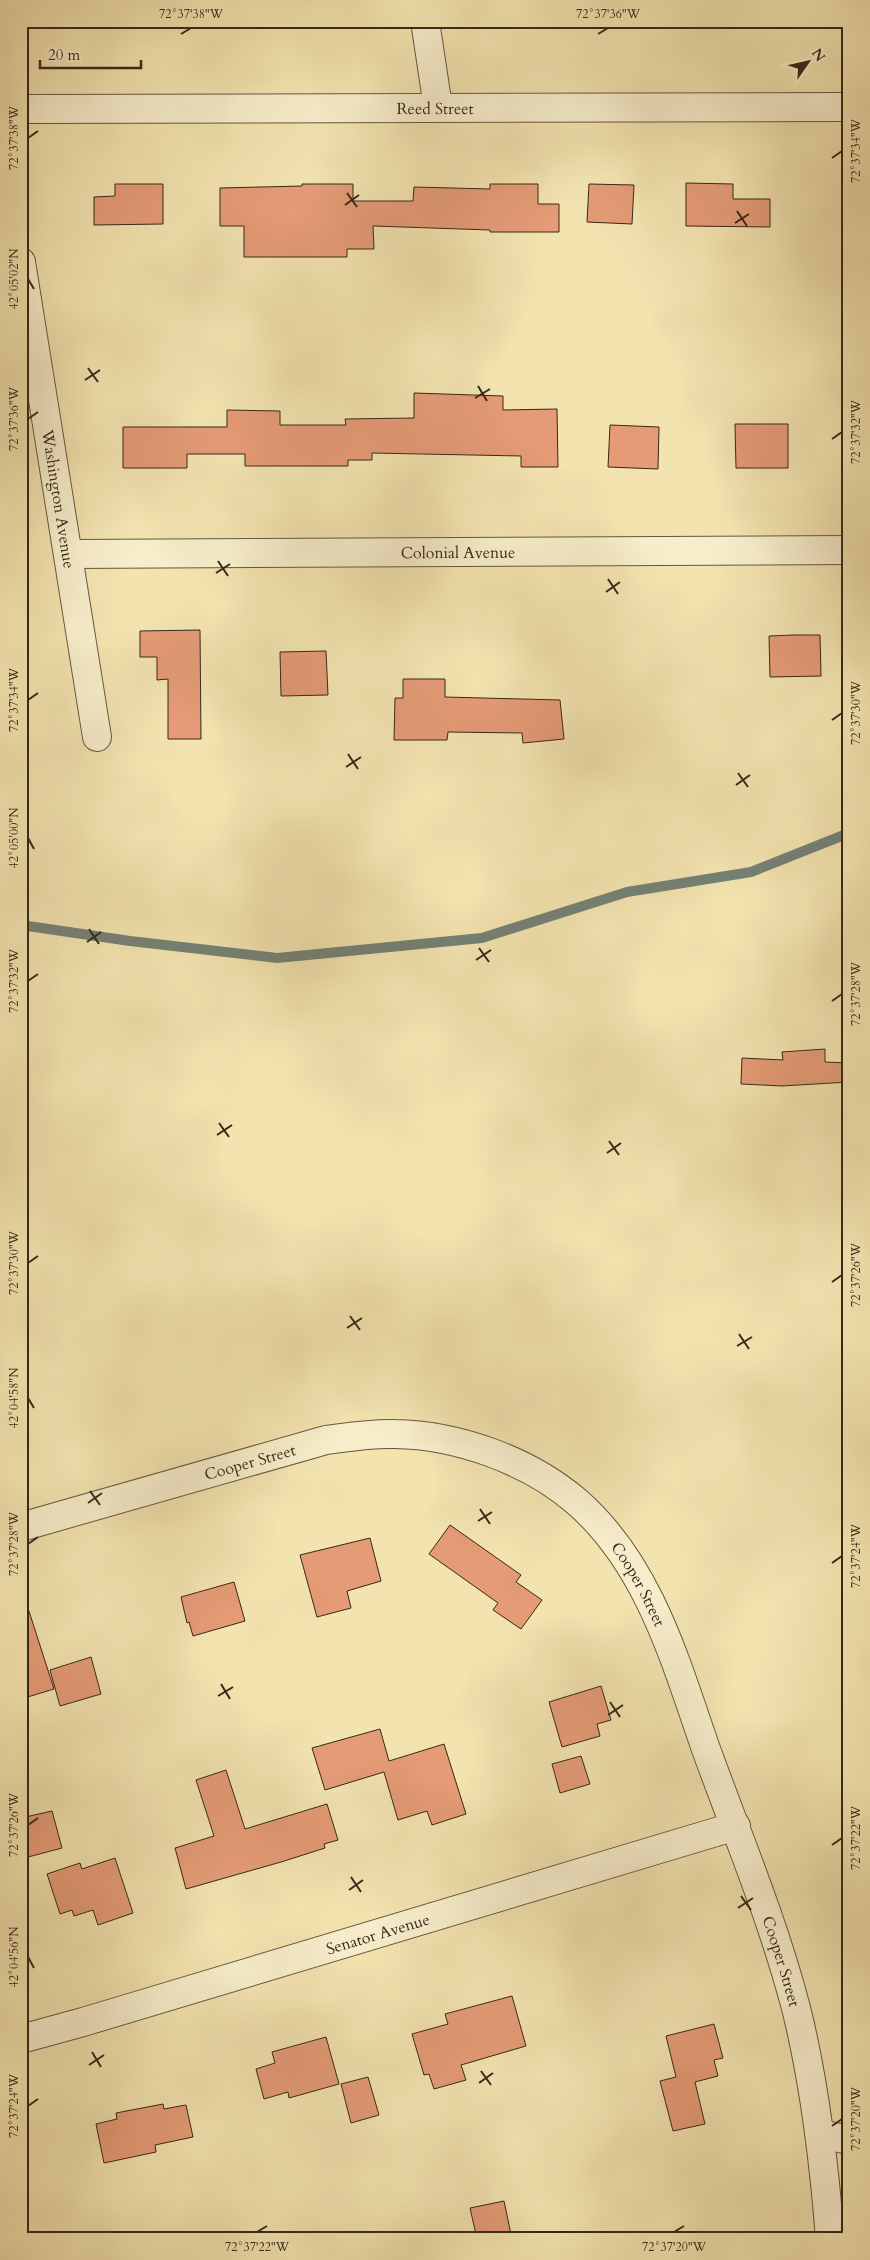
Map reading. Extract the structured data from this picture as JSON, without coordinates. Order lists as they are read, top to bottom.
{
  "streets": {
    "street": [
      "Reed Street",
      "Washington Avenue",
      "Colonial Avenue",
      "Cooper Street",
      "Senator Avenue"
    ]
  },
  "crossings": [
    ["Washington Avenue", "Colonial Avenue"],
    ["Cooper Street", "Senator Avenue"]
  ],
  "scale_bar": "20 m",
  "north": "top right",
  "coordinates": [
    "72°37'38\"W",
    "72°37'36\"W",
    "72°37'34\"W",
    "42°05'02\"N",
    "72°37'32\"W",
    "72°37'30\"W",
    "42°05'00\"N",
    "72°37'28\"W",
    "72°37'26\"W",
    "42°04'58\"N",
    "72°37'24\"W",
    "72°37'22\"W",
    "42°04'56\"N",
    "72°37'20\"W"
  ]
}
